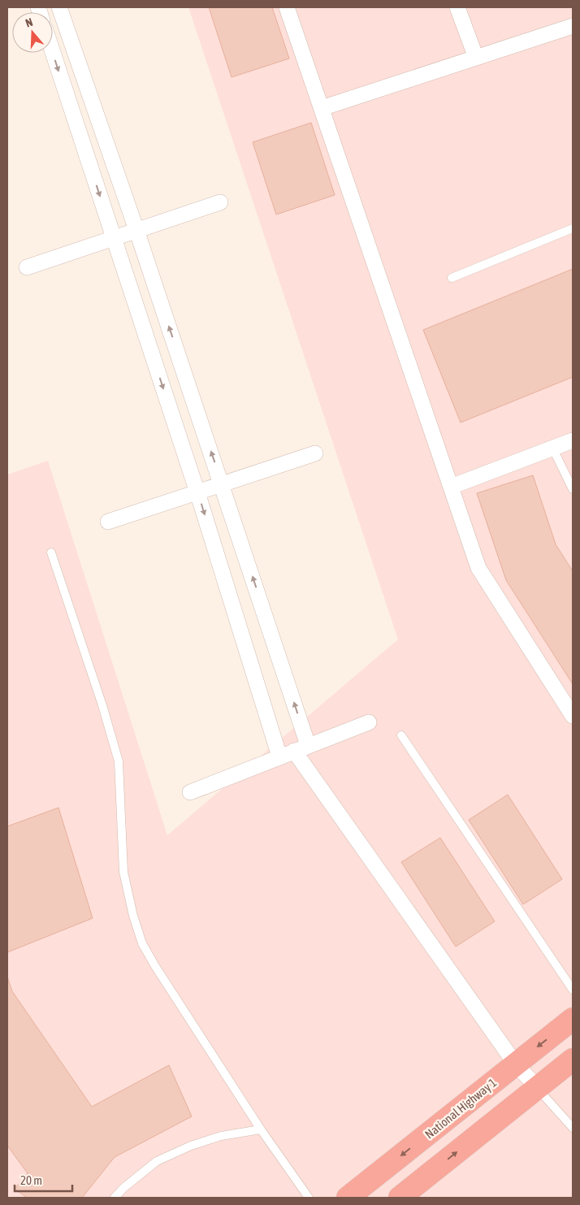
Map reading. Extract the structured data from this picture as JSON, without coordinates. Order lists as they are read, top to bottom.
{
  "streets": {
    "highway": ["National Highway 1"]
  },
  "scale_bar": "20 m",
  "north": "top"
}
